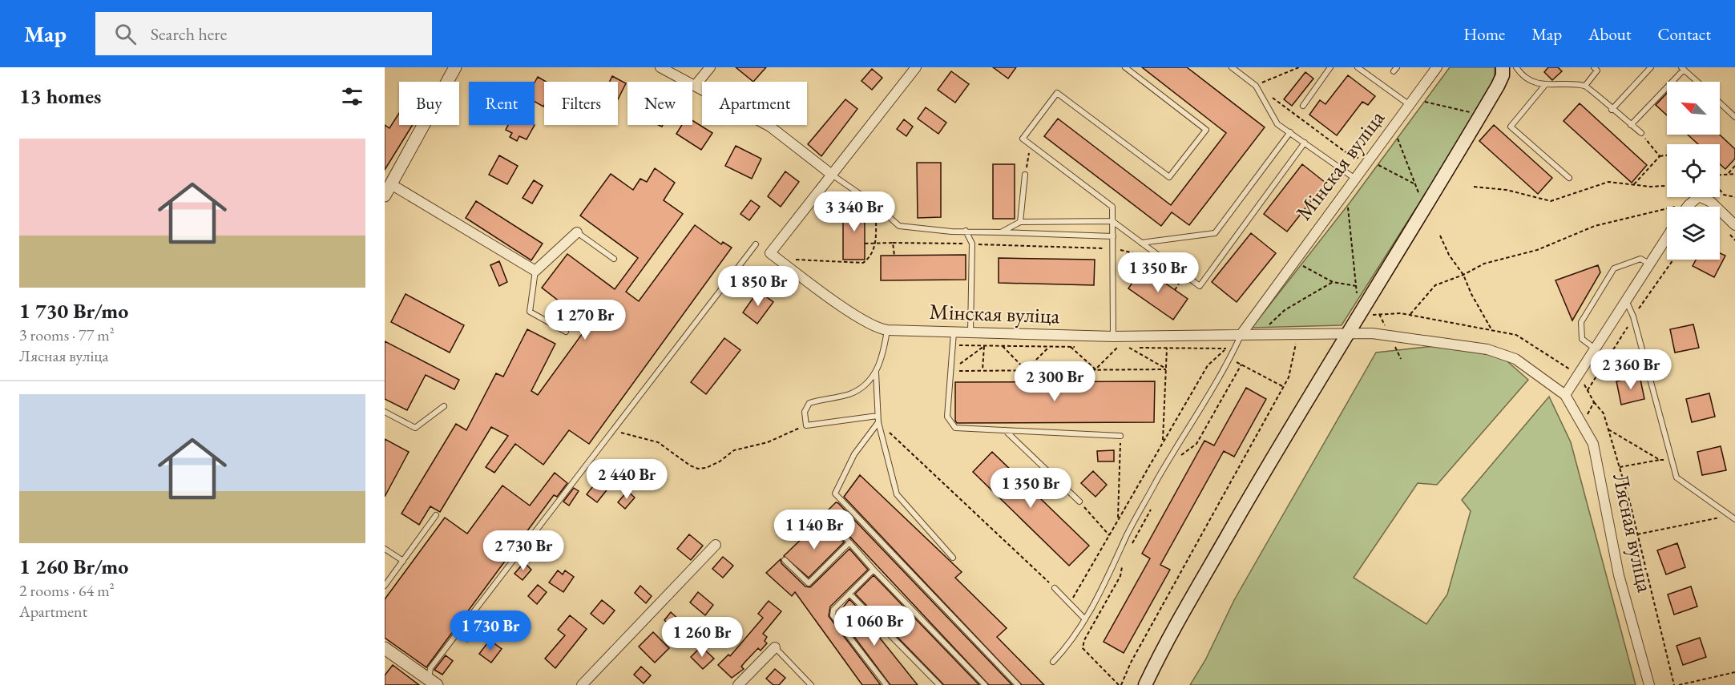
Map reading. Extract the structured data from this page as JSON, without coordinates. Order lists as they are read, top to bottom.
{
  "streets": {
    "street": ["Мінская вуліца", "Лясная вуліца"]
  },
  "crossings": [
    ["Мінская вуліца", "Лясная вуліца"]
  ],
  "north": "top left",
  "page": {
    "header": "Map",
    "search": "Search here",
    "nav": [
      "Home",
      "Map",
      "About",
      "Contact"
    ],
    "heading": "13 homes",
    "chip": [
      "Buy",
      "Rent",
      "Filters",
      "New",
      "Apartment"
    ],
    "list": [
      {
        "name": "1 730 Br/mo",
        "note": "3 rooms · 77 m² · Лясная вуліца"
      },
      {
        "name": "1 260 Br/mo",
        "note": "2 rooms · 64 m² · Apartment"
      }
    ],
    "price": [
      "3 340 Br",
      "1 350 Br",
      "1 850 Br",
      "1 270 Br",
      "2 360 Br",
      "2 300 Br",
      "2 440 Br",
      "1 350 Br",
      "1 140 Br",
      "2 730 Br",
      "1 060 Br",
      "1 730 Br",
      "1 260 Br"
    ]
  }
}
